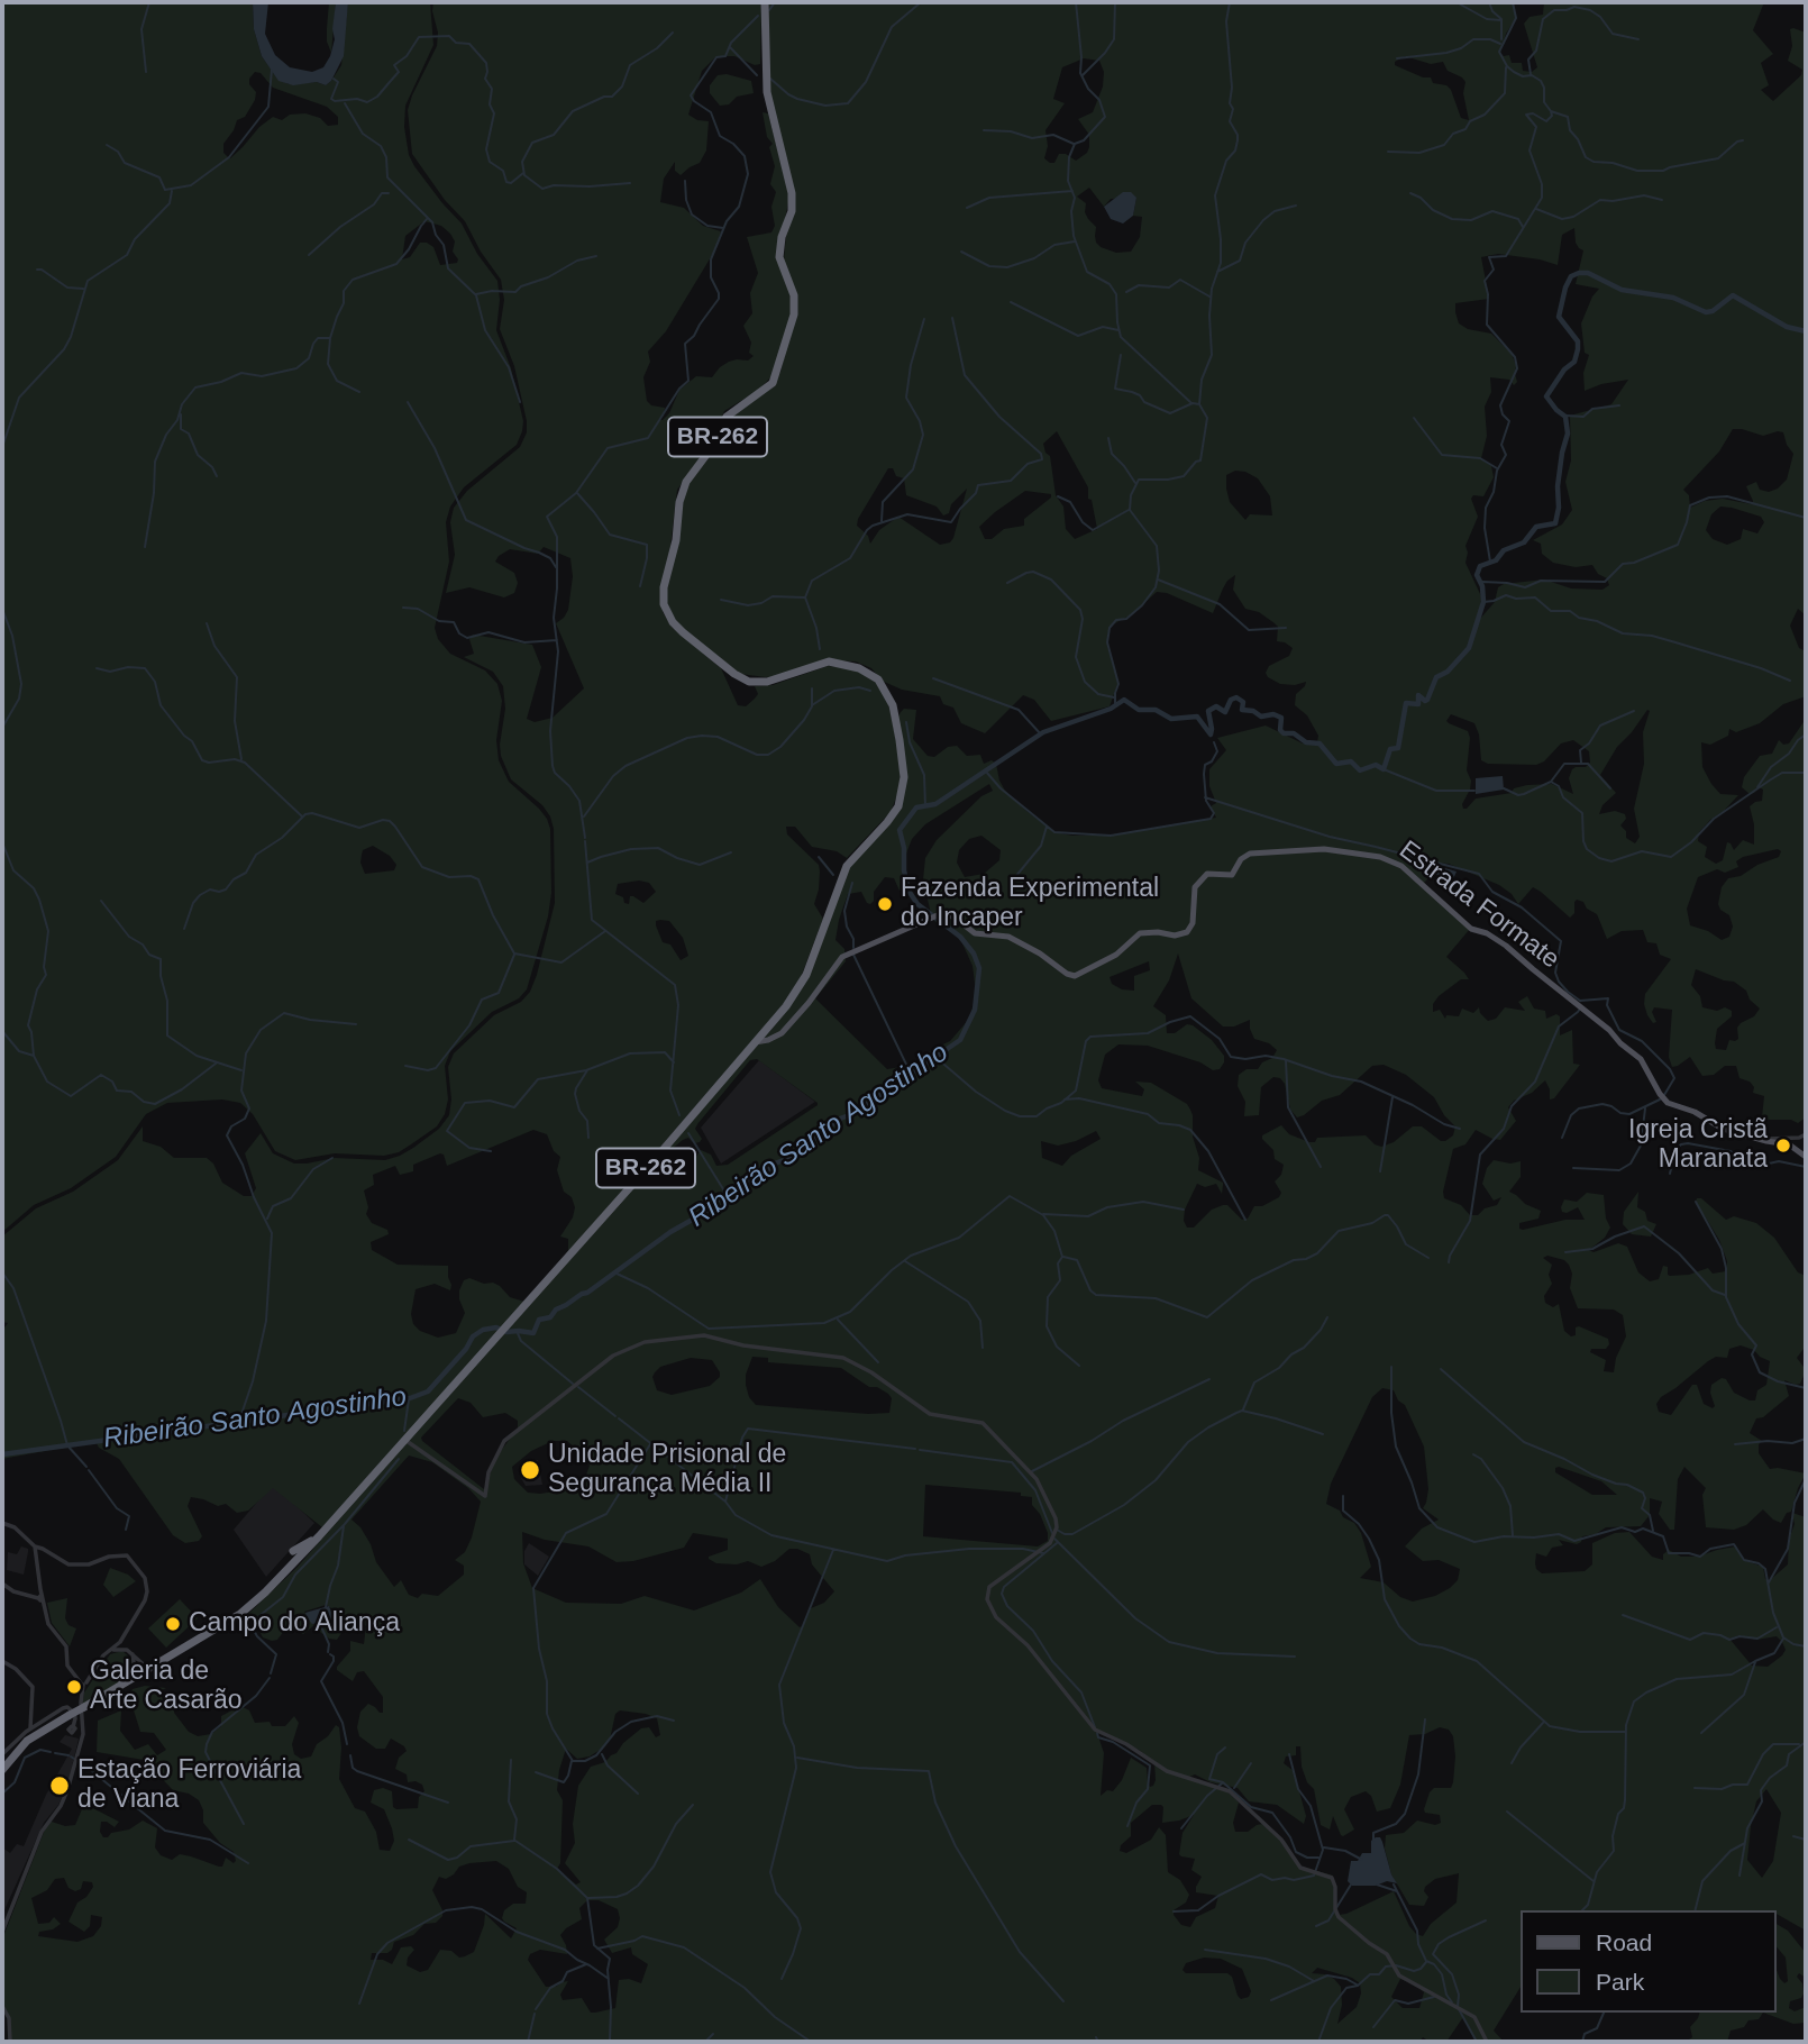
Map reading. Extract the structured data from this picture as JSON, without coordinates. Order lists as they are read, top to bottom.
{
  "streets": {
    "highway": ["BR-262"],
    "main road": ["Estrada Formate"]
  },
  "crossings": [
    ["BR-262", "Estrada Formate"]
  ],
  "water": ["Ribeirão Santo Agostinho"],
  "places": [
    "Fazenda Experimental do Incaper",
    "Igreja Cristã Maranata",
    "Unidade Prisional de Segurança Média II",
    "Campo do Aliança",
    "Galeria de Arte Casarão",
    "Estação Ferroviária de Viana"
  ],
  "legend": ["Road", "Park"]
}
